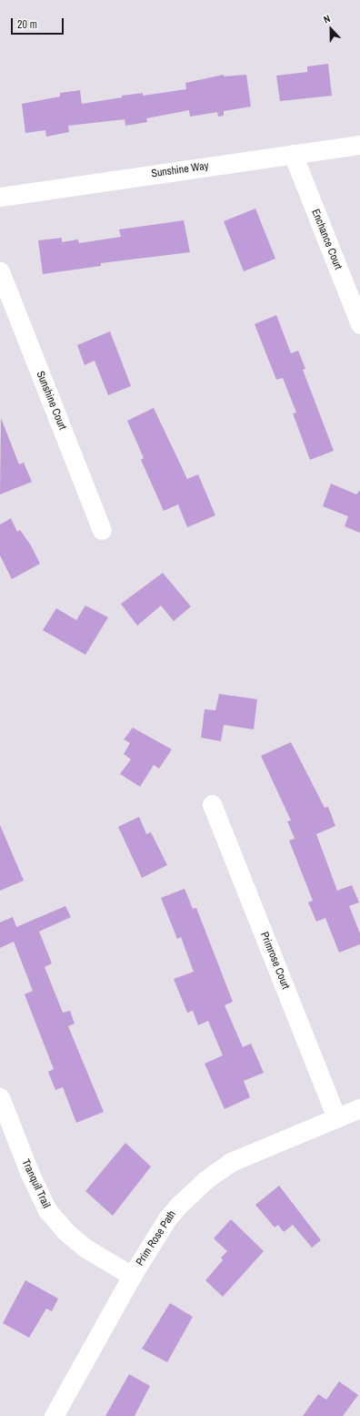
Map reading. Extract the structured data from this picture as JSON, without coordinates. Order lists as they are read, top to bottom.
{
  "streets": {
    "street": [
      "Sunshine Way",
      "Enchance Court",
      "Sunshine Court",
      "Primrose Court",
      "Tranquil Trail",
      "Prim Rose Path"
    ]
  },
  "crossings": [
    ["Sunshine Way", "Enchance Court"],
    ["Primrose Court", "Prim Rose Path"],
    ["Tranquil Trail", "Prim Rose Path"]
  ],
  "scale_bar": "20 m",
  "north": "top"
}
